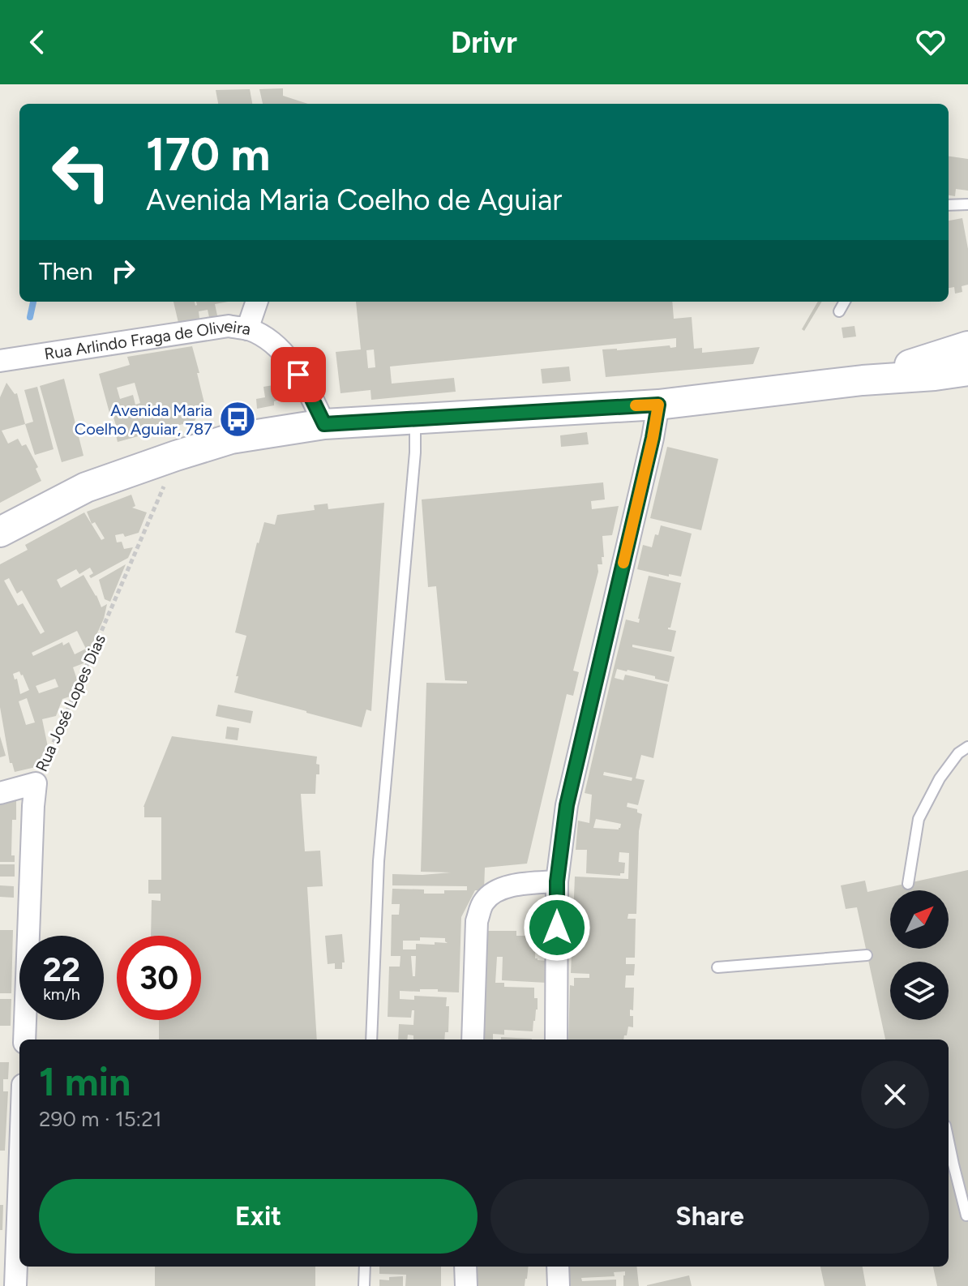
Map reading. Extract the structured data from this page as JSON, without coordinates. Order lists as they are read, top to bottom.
{
  "streets": {
    "street": ["Rua Arlindo Fraga de Oliveira", "Rua José Lopes Dias"]
  },
  "places": {
    "bus stop": ["Avenida Maria Coelho Aguiar, 787"]
  },
  "north": "top right",
  "page": {
    "header": "Drivr",
    "turn": ["170 m", "Avenida Maria Coelho de Aguiar"],
    "then": "Then",
    "speed": "22 km/h",
    "limit": "30",
    "heading": ["1 min", "290 m · 15:21"],
    "buttons": ["Exit", "Share"]
  }
}
